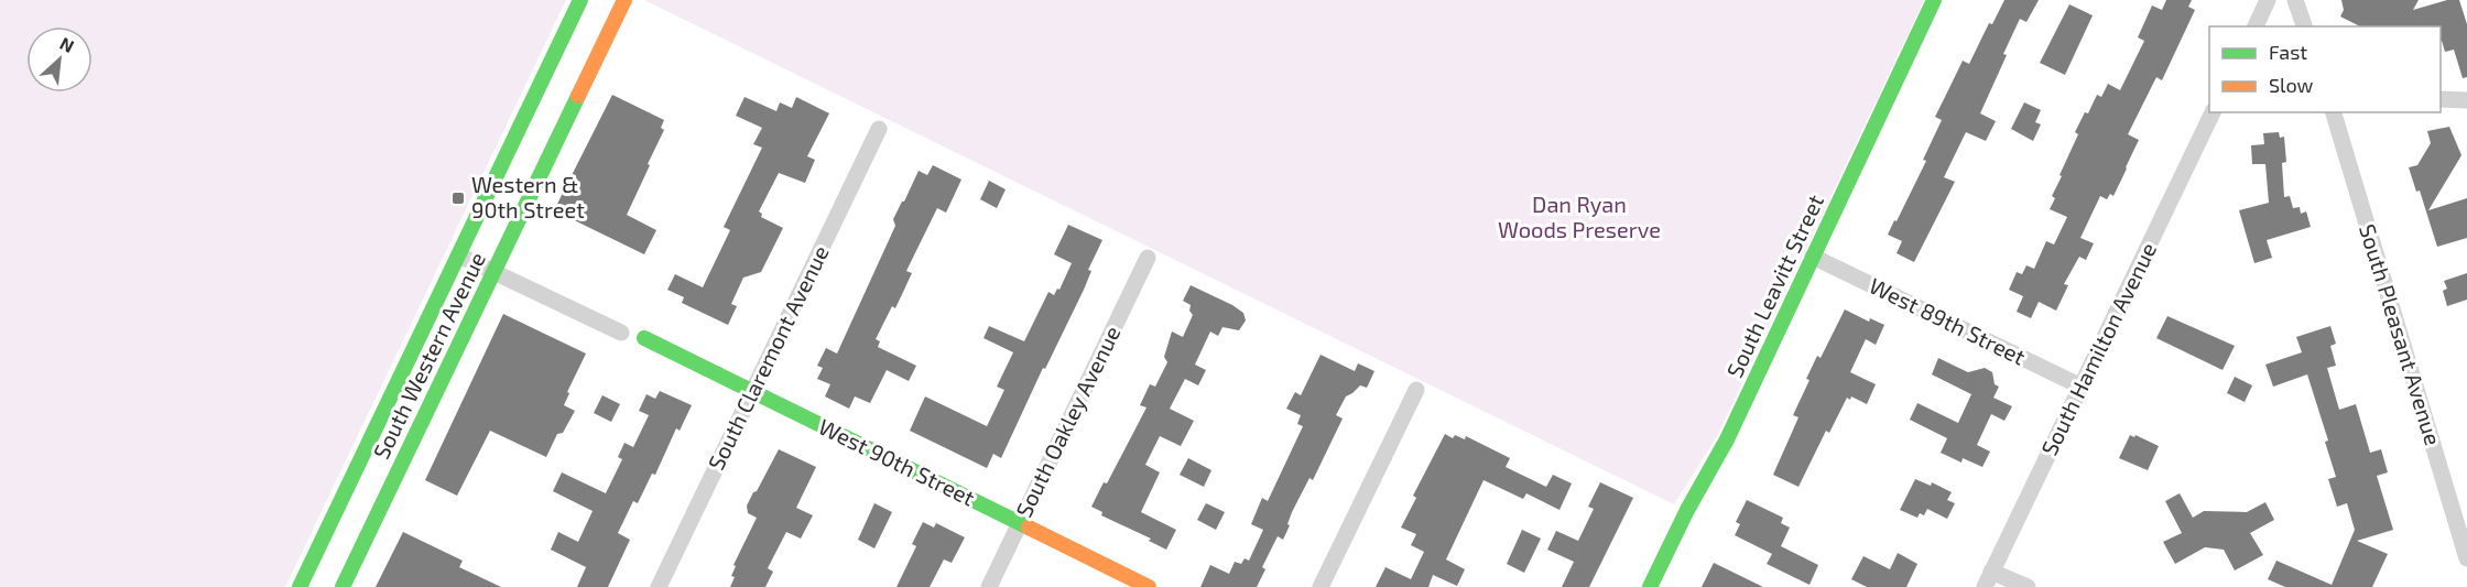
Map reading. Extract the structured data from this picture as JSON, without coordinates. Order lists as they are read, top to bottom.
{
  "streets": {
    "main road": ["South Leavitt Street", "South Western Avenue", "West 90th Street"],
    "street": [
      "West 89th Street",
      "South Pleasant Avenue",
      "South Hamilton Avenue",
      "South Claremont Avenue",
      "South Oakley Avenue"
    ]
  },
  "crossings": [
    ["South Leavitt Street", "West 89th Street"],
    ["West 89th Street", "South Hamilton Avenue"],
    ["South Claremont Avenue", "West 90th Street"],
    ["South Oakley Avenue", "West 90th Street"]
  ],
  "parks": ["Dan Ryan Woods Preserve"],
  "places": {
    "transit": ["Western & 90th Street"]
  },
  "legend": ["Fast", "Slow"],
  "north": "top right"
}
